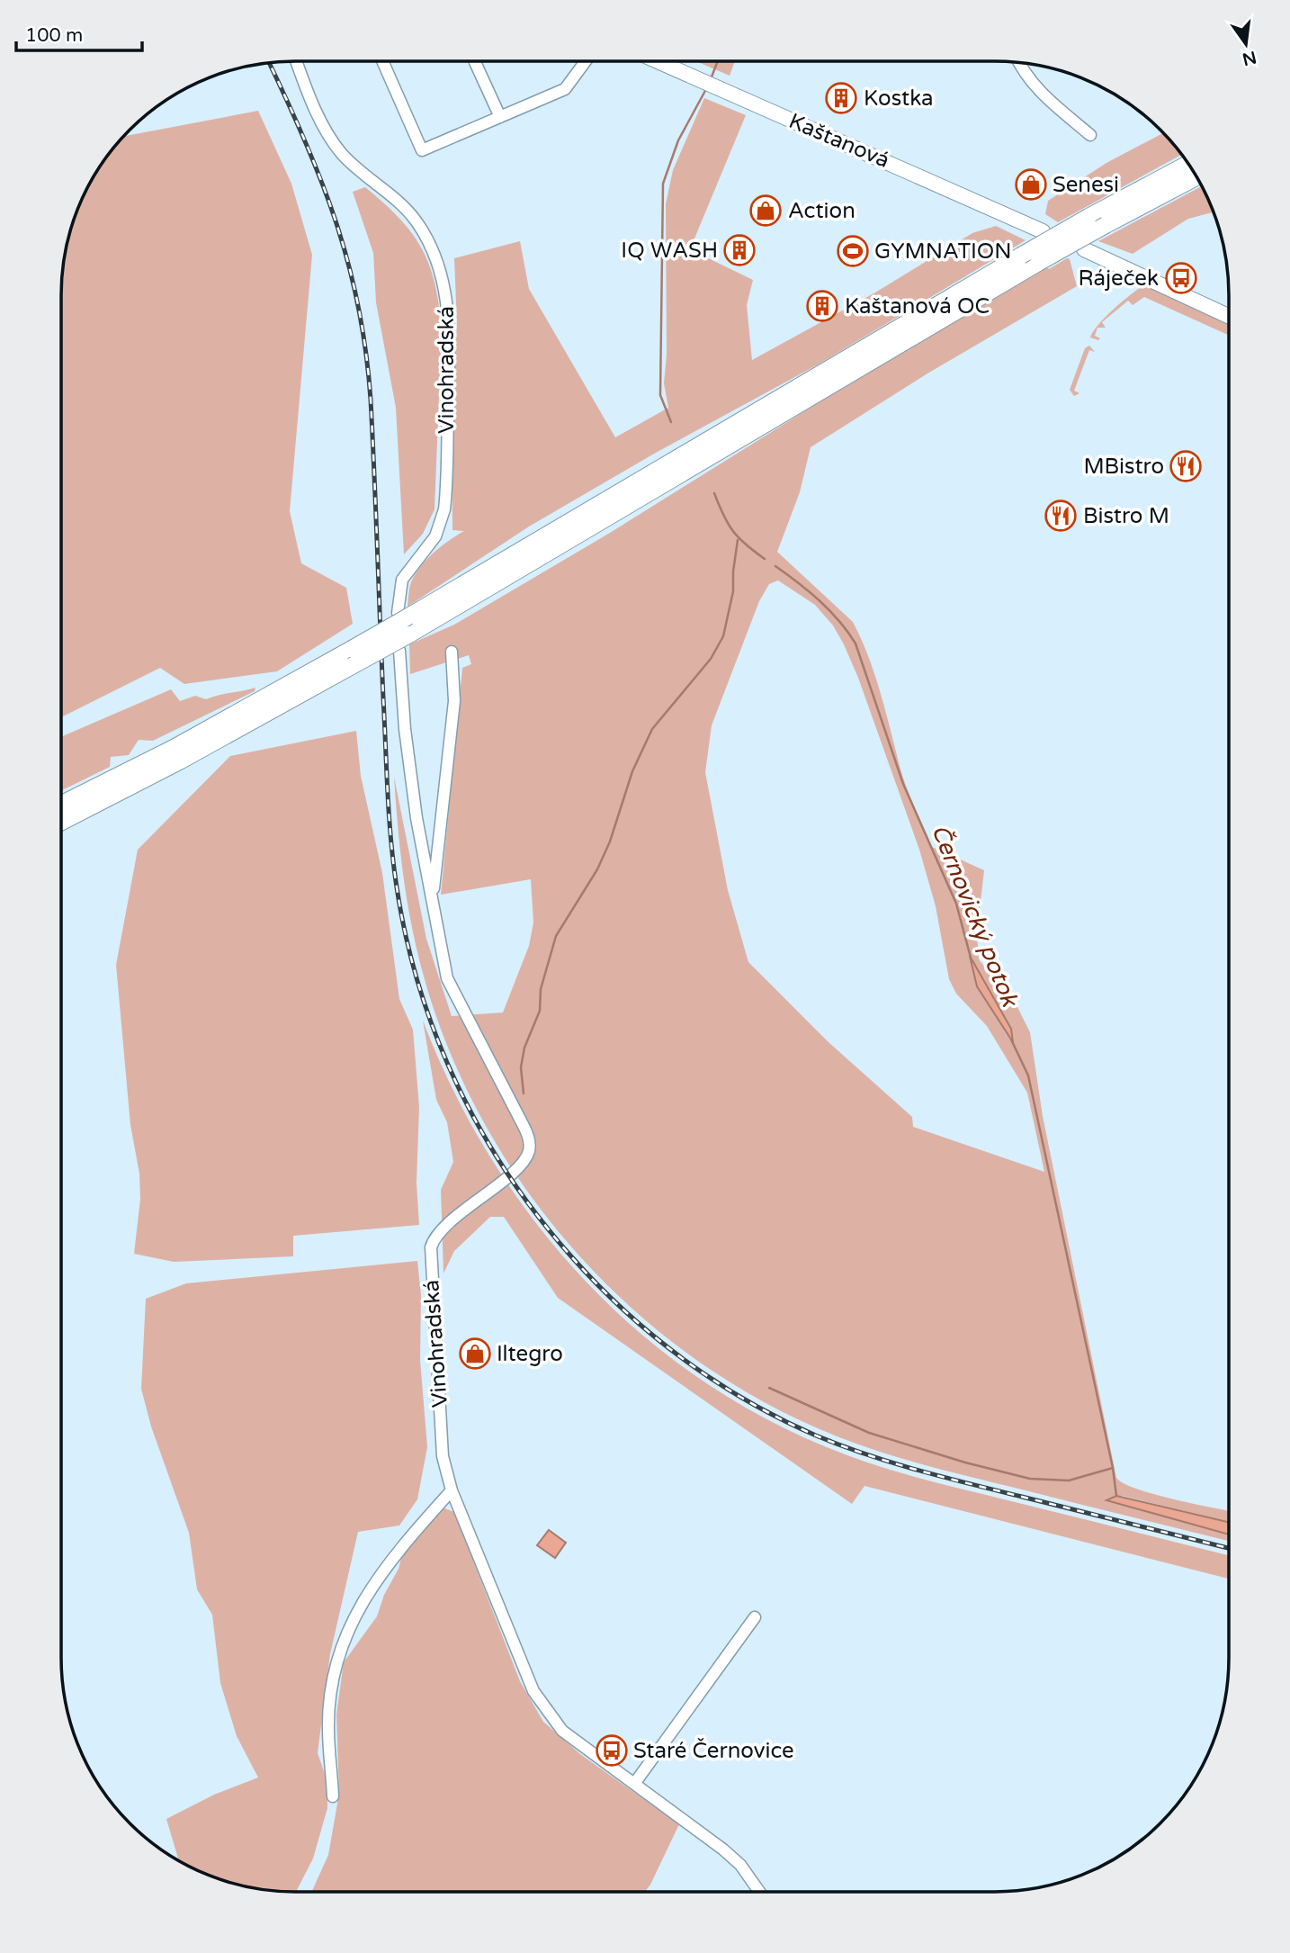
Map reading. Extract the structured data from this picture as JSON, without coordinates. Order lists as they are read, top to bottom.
{
  "streets": {
    "main road": ["Kaštanová"],
    "street": ["Vinohradská"]
  },
  "water": ["Černovický potok"],
  "places": {
    "building": ["Kostka", "IQ WASH", "Kaštanová OC"],
    "shop": ["Senesi", "Action", "Iltegro"],
    "sports": ["GYMNATION"],
    "bus stop": ["Ráječek", "Staré Černovice"],
    "restaurant": ["MBistro", "Bistro M"]
  },
  "scale_bar": "100 m",
  "north": "bottom"
}
